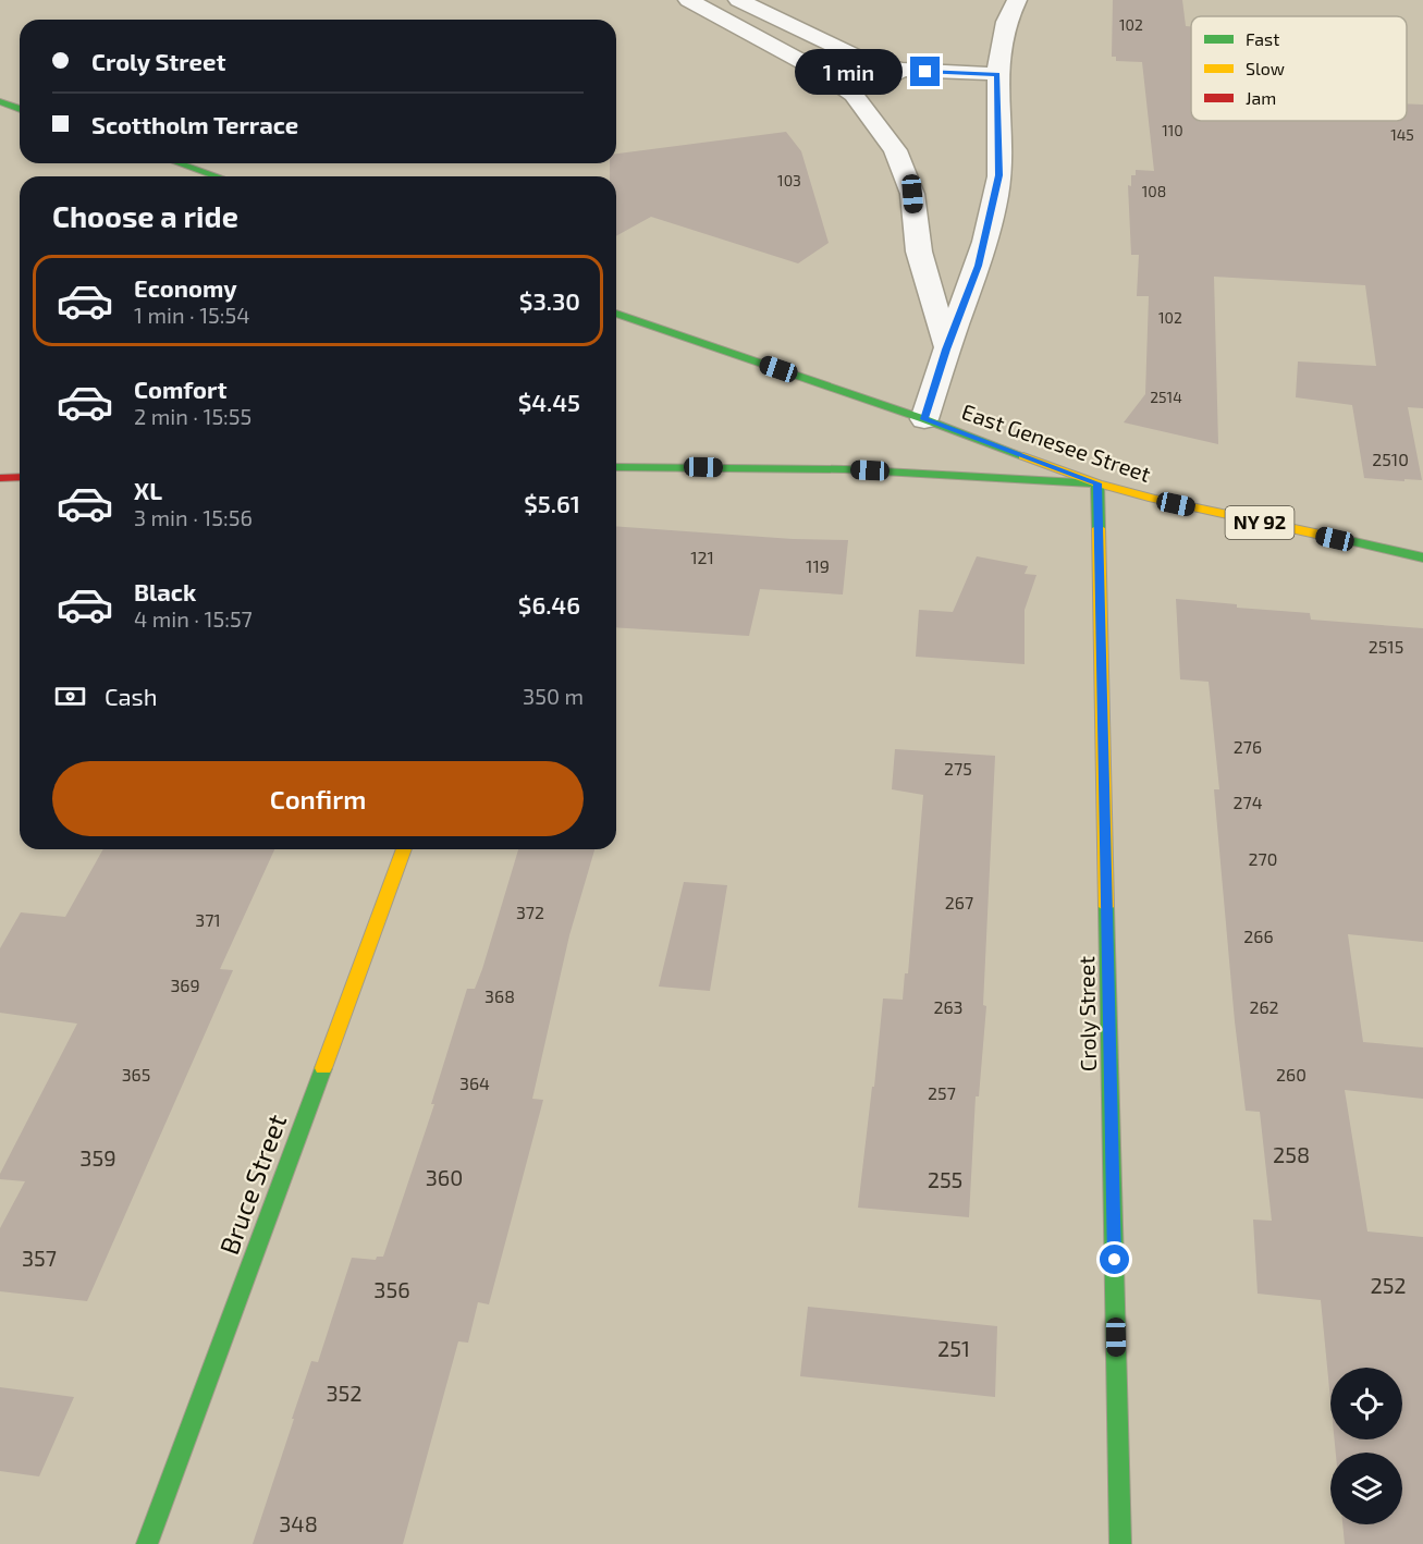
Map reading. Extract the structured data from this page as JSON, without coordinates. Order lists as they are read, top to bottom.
{
  "streets": {
    "street": [
      "East Genesee Street",
      "NY 92",
      "Croly Street",
      "Bruce Street"
    ]
  },
  "crossings": [
    ["East Genesee Street", "Croly Street"]
  ],
  "house_numbers": [
    "102",
    "110",
    "145",
    "103",
    "108",
    "102",
    "2514",
    "2510",
    "121",
    "119",
    "2515",
    "276",
    "275",
    "274",
    "270",
    "267",
    "372",
    "371",
    "266",
    "369",
    "368",
    "263",
    "262",
    "365",
    "260",
    "364",
    "257",
    "258",
    "359",
    "360",
    "255",
    "357",
    "252",
    "356",
    "251",
    "352",
    "348"
  ],
  "legend": ["Fast", "Slow", "Jam"],
  "page": {
    "banner": ["Croly Street", "Scottholm Terrace"],
    "bubble": "1 min",
    "heading": "Choose a ride",
    "list": [
      {
        "name": "Economy",
        "note": "1 min · 15:54",
        "value": "$3.30"
      },
      {
        "name": "Comfort",
        "note": "2 min · 15:55",
        "value": "$4.45"
      },
      {
        "name": "XL",
        "note": "3 min · 15:56",
        "value": "$5.61"
      },
      {
        "name": "Black",
        "note": "4 min · 15:57",
        "value": "$6.46"
      }
    ],
    "pay": ["Cash", "350 m"],
    "buttons": "Confirm"
  }
}
